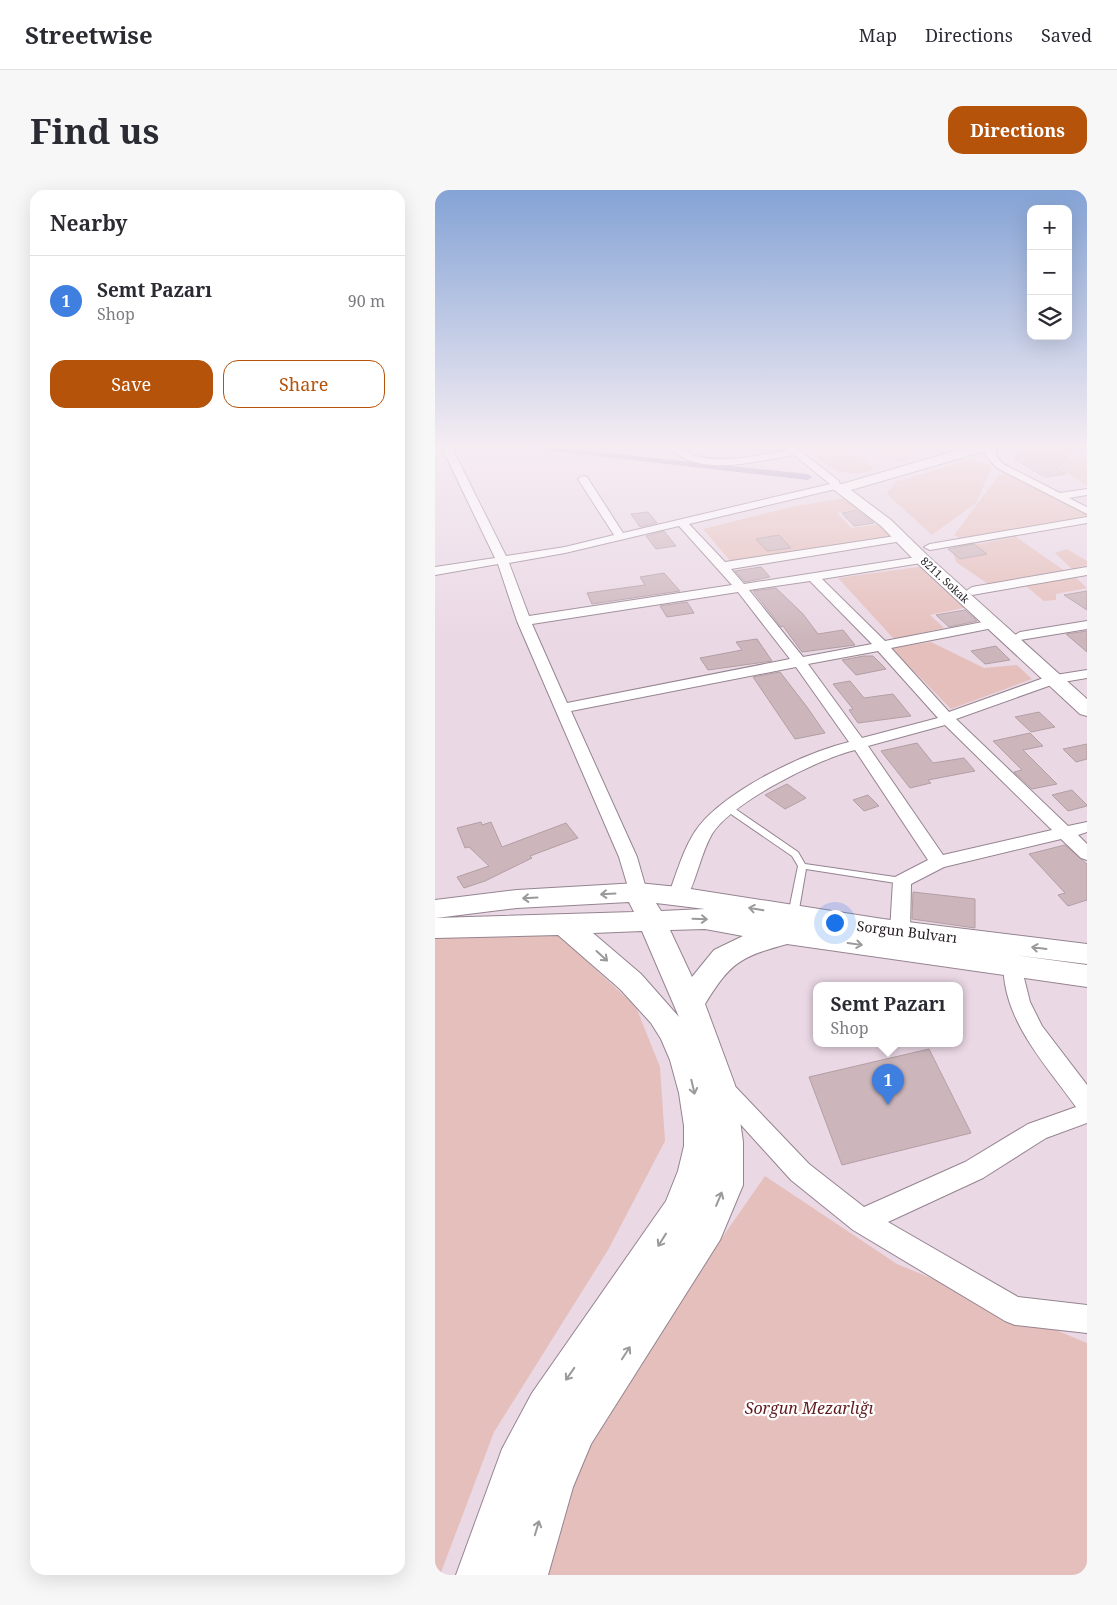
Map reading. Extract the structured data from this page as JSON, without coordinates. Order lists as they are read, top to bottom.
{
  "streets": {
    "main road": ["8211. Sokak", "Sorgun Bulvarı"]
  },
  "parks": ["Sorgun Mezarlığı"],
  "page": {
    "header": "Streetwise",
    "nav": ["Map", "Directions", "Saved"],
    "buttons": [
      "Directions",
      ["Save", "Share"]
    ],
    "title": "Find us",
    "heading": "Nearby",
    "map_buttons": ["+", "−"],
    "list": [
      {
        "mark": "1",
        "name": "Semt Pazarı",
        "note": "Shop",
        "value": "90 m"
      }
    ],
    "popup": ["Semt Pazarı", "Shop"],
    "pins": "1"
  }
}
